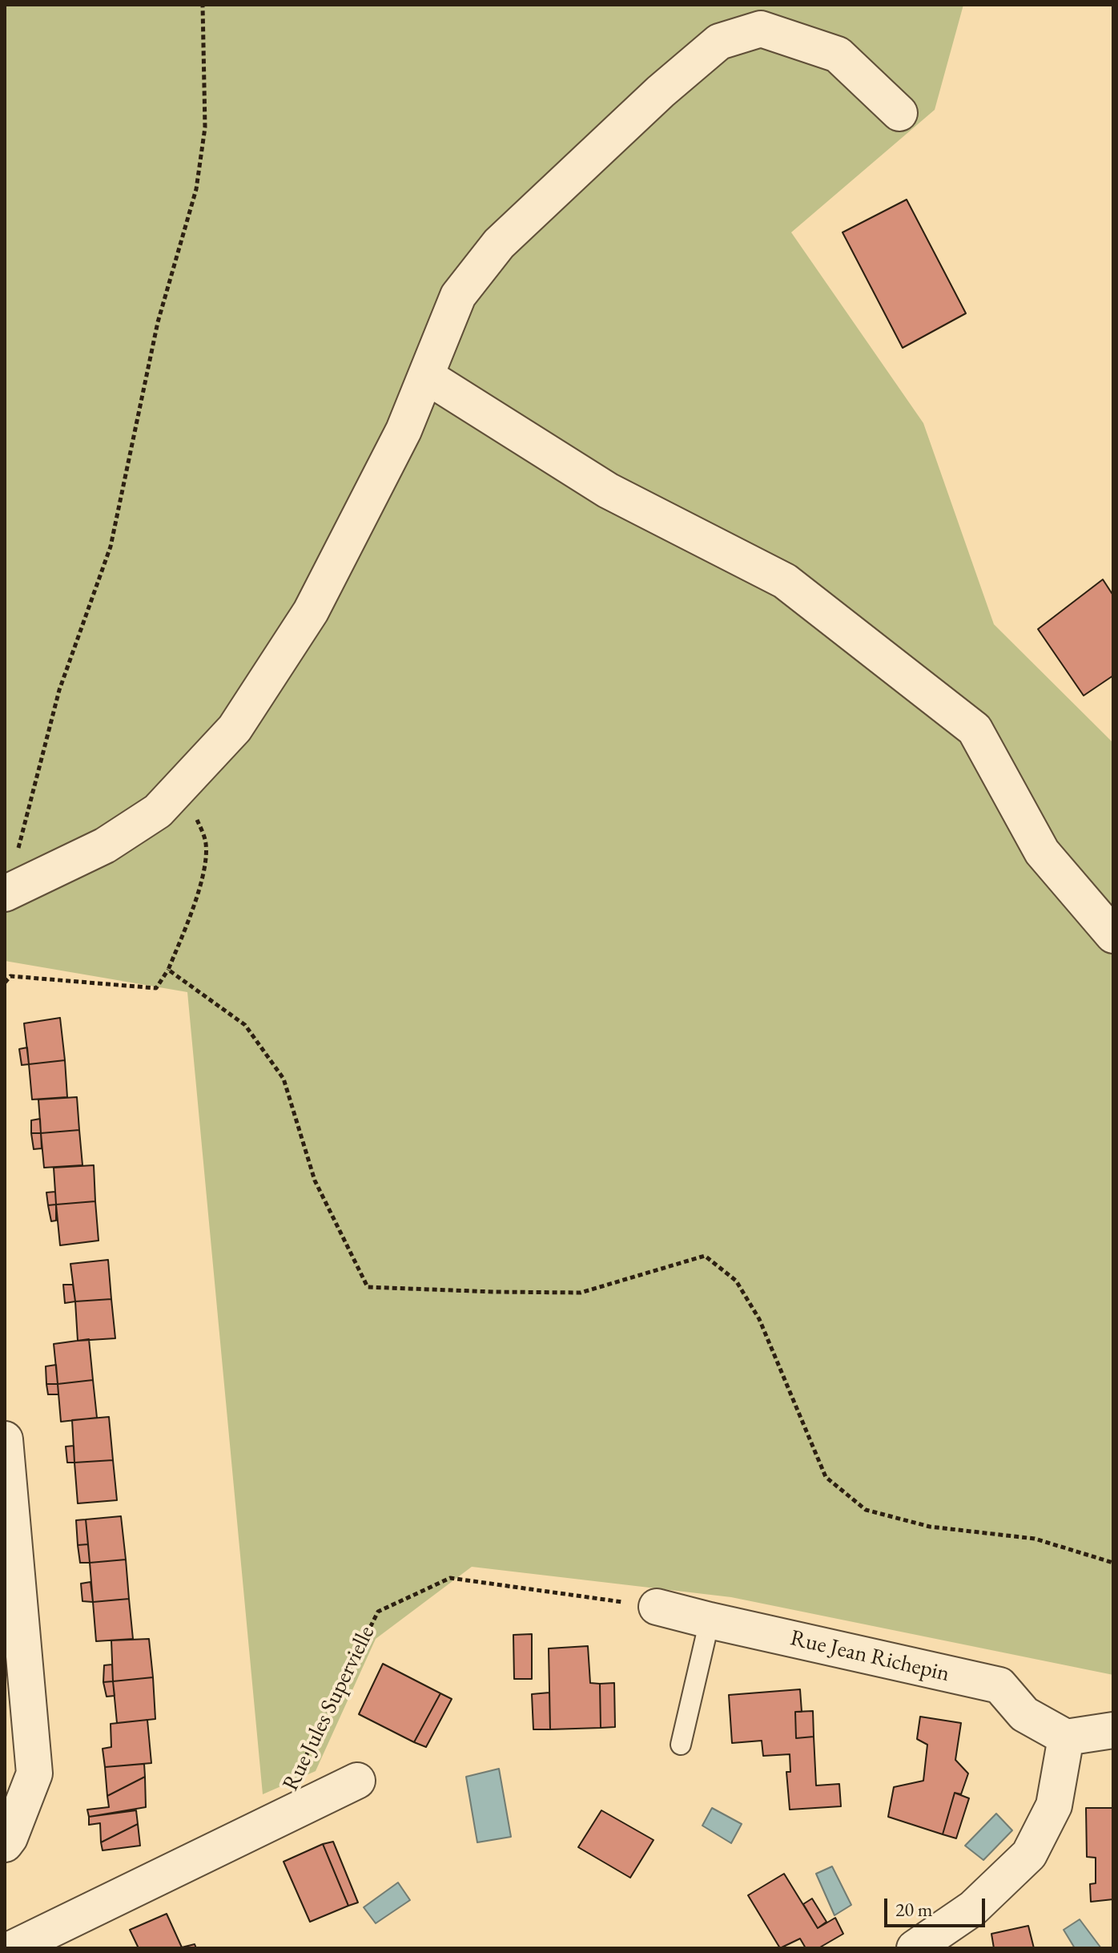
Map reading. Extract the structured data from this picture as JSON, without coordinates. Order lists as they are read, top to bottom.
{
  "streets": {
    "street": ["Rue Jean Richepin", "Rue Jules Supervielle"]
  },
  "crossings": [
    ["Rue Jean Richepin", "Rue Jules Supervielle"]
  ],
  "scale_bar": "20 m"
}
